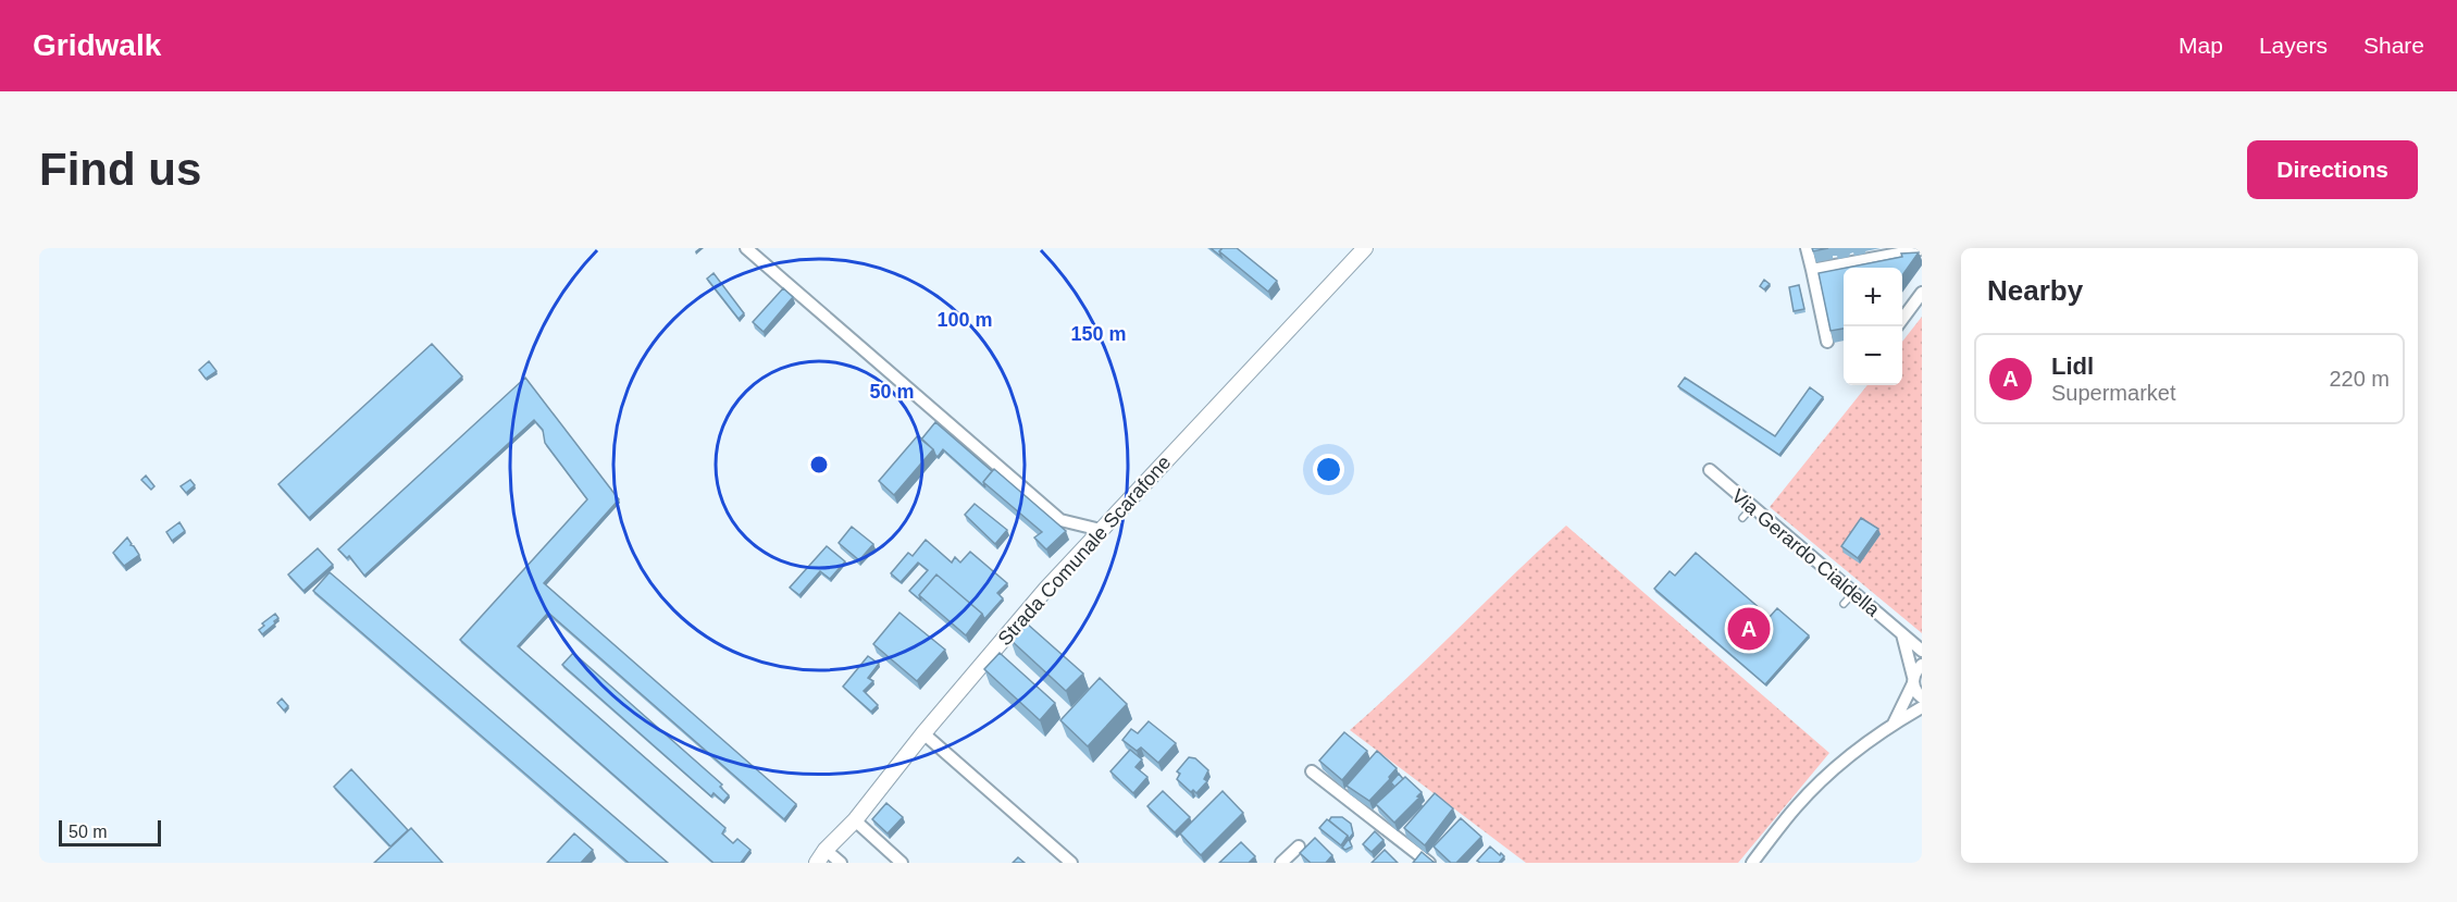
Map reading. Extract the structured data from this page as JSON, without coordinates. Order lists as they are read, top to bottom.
{
  "streets": {
    "street": ["Strada Comunale Scarafone", "Via Gerardo Cialdella"]
  },
  "scale_bar": "50 m",
  "page": {
    "header": "Gridwalk",
    "nav": ["Map", "Layers", "Share"],
    "buttons": "Directions",
    "title": "Find us",
    "heading": "Nearby",
    "map_buttons": ["+", "−"],
    "list": [
      {
        "mark": "A",
        "name": "Lidl",
        "note": "Supermarket",
        "value": "220 m"
      }
    ],
    "pins": "A",
    "scale": "50 m"
  },
  "rings": ["100 m", "150 m", "50 m"]
}
